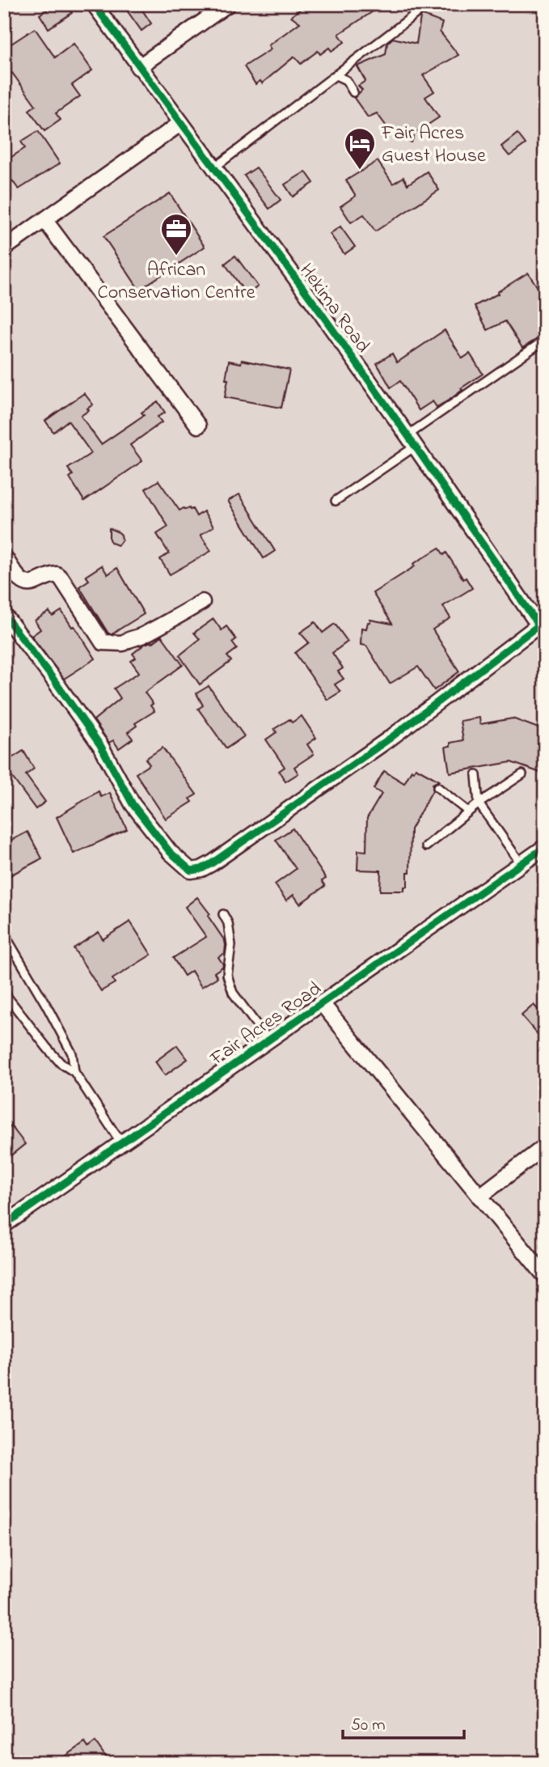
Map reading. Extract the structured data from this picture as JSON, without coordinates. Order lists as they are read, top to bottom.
{
  "streets": {
    "street": ["Hekima Road", "Fair Acres Road"]
  },
  "places": {
    "hotel": ["Fair Acres Guest House"],
    "office": ["African Conservation Centre"]
  },
  "scale_bar": "50 m"
}
